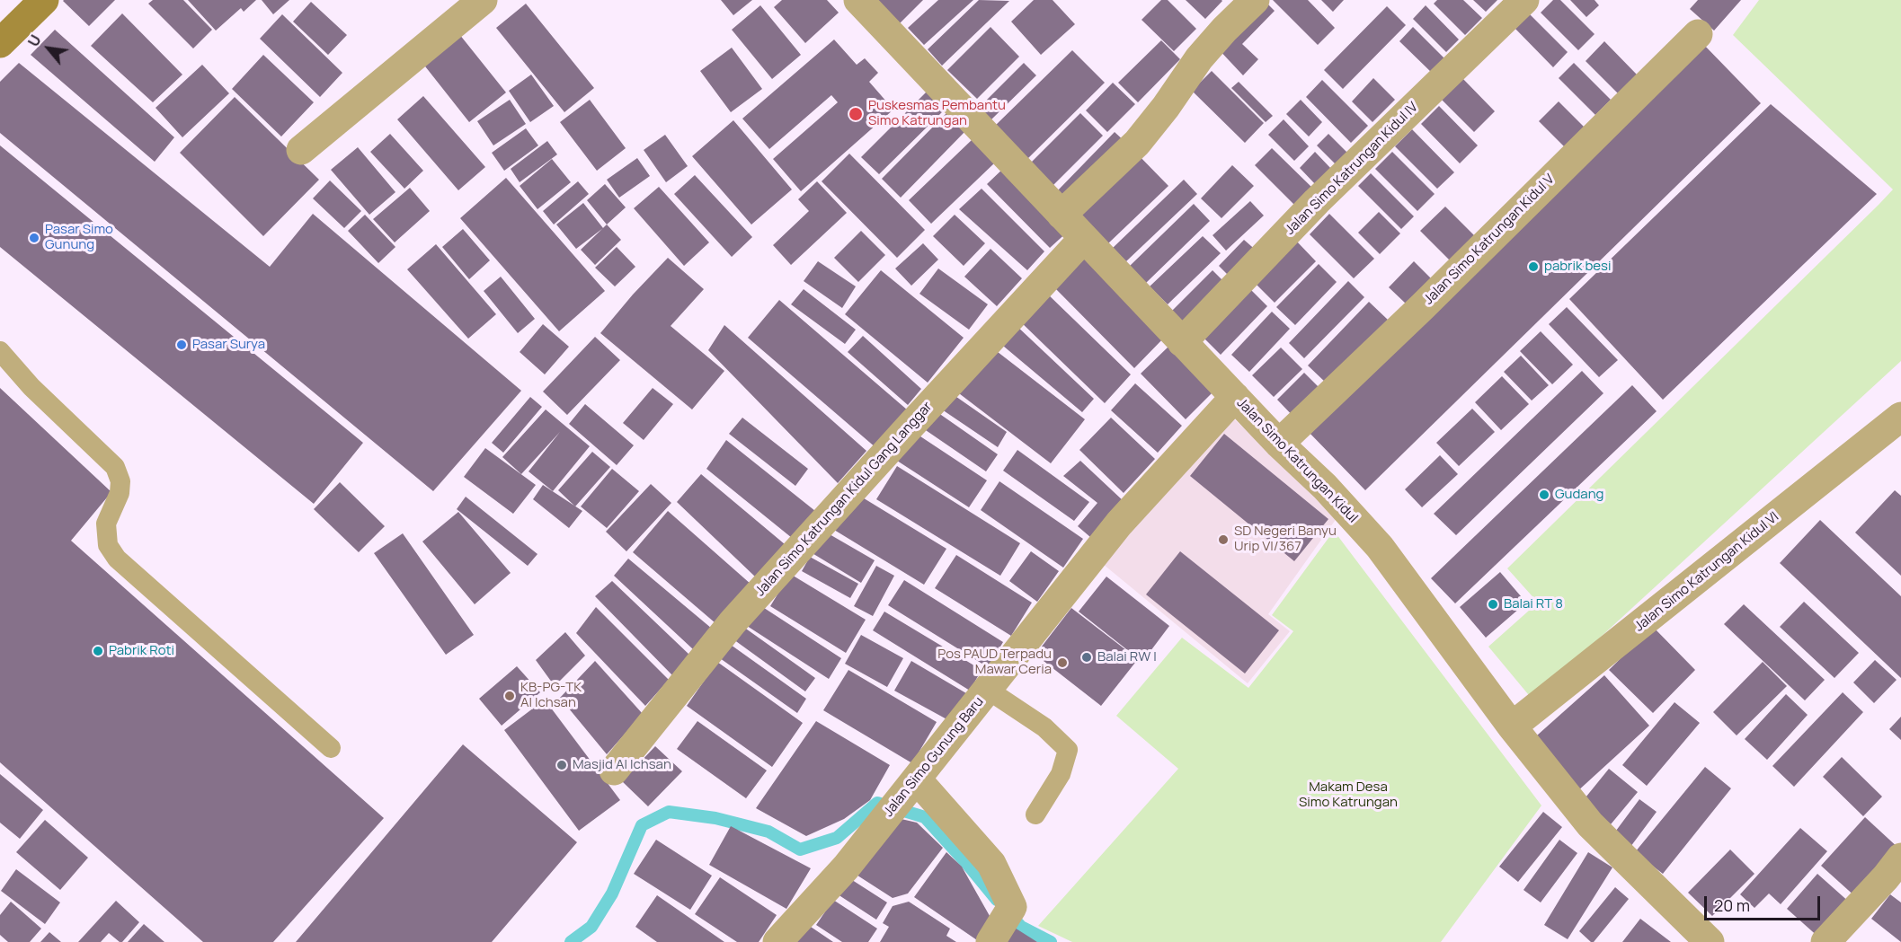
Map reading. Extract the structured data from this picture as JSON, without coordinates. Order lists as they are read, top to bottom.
{
  "streets": {
    "street": [
      "Jalan Simo Katrungan Kidul IV",
      "Jalan Simo Katrungan Kidul V",
      "Jalan Simo Katrungan Kidul",
      "Jalan Simo Katrungan Kidul Gang Langgar",
      "Jalan Simo Katrungan Kidul VI",
      "Jalan Simo Gunung Baru"
    ]
  },
  "crossings": [
    ["Jalan Simo Katrungan Kidul IV", "Jalan Simo Katrungan Kidul"],
    ["Jalan Simo Katrungan Kidul V", "Jalan Simo Katrungan Kidul"],
    ["Jalan Simo Katrungan Kidul", "Jalan Simo Katrungan Kidul Gang Langgar"],
    ["Jalan Simo Katrungan Kidul", "Jalan Simo Katrungan Kidul VI"],
    ["Jalan Simo Katrungan Kidul", "Jalan Simo Gunung Baru"]
  ],
  "parks": ["Makam Desa Simo Katrungan"],
  "places": [
    "Puskesmas Pembantu Simo Katrungan",
    "Pasar Simo Gunung",
    "pabrik besi",
    "Pasar Surya",
    "Gudang",
    "SD Negeri Banyu Urip VI/367",
    "Balai RT 8",
    "Pabrik Roti",
    "Balai RW I",
    "Pos PAUD Terpadu Mawar Ceria",
    "KB-PG-TK Al Ichsan",
    "Masjid Al Ichsan"
  ],
  "scale_bar": "20 m",
  "north": "top left"
}
